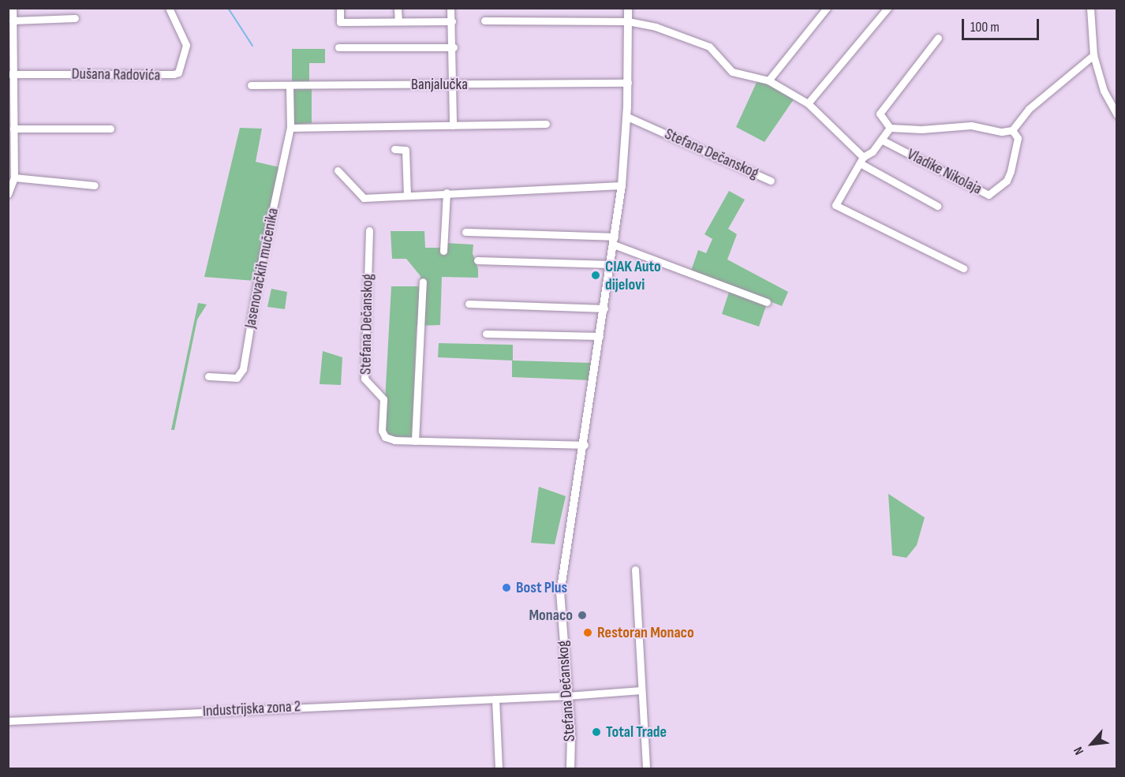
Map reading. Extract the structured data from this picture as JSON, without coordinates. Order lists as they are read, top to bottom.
{
  "streets": {
    "main road": ["Stefana Dečanskog"],
    "street": [
      "Dušana Radovića",
      "Banjalučka",
      "Vladike Nikolaja",
      "Jasenovačkih mučenika",
      "Industrijska zona 2"
    ]
  },
  "crossings": [
    ["Banjalučka", "Stefana Dečanskog"],
    ["Banjalučka", "Jasenovačkih mučenika"],
    ["Stefana Dečanskog", "Vladike Nikolaja"],
    ["Stefana Dečanskog", "Industrijska zona 2"]
  ],
  "places": [
    "CIAK Auto dijelovi",
    "Bost Plus",
    "Monaco",
    "Restoran Monaco",
    "Total Trade"
  ],
  "scale_bar": "100 m",
  "north": "bottom left"
}
